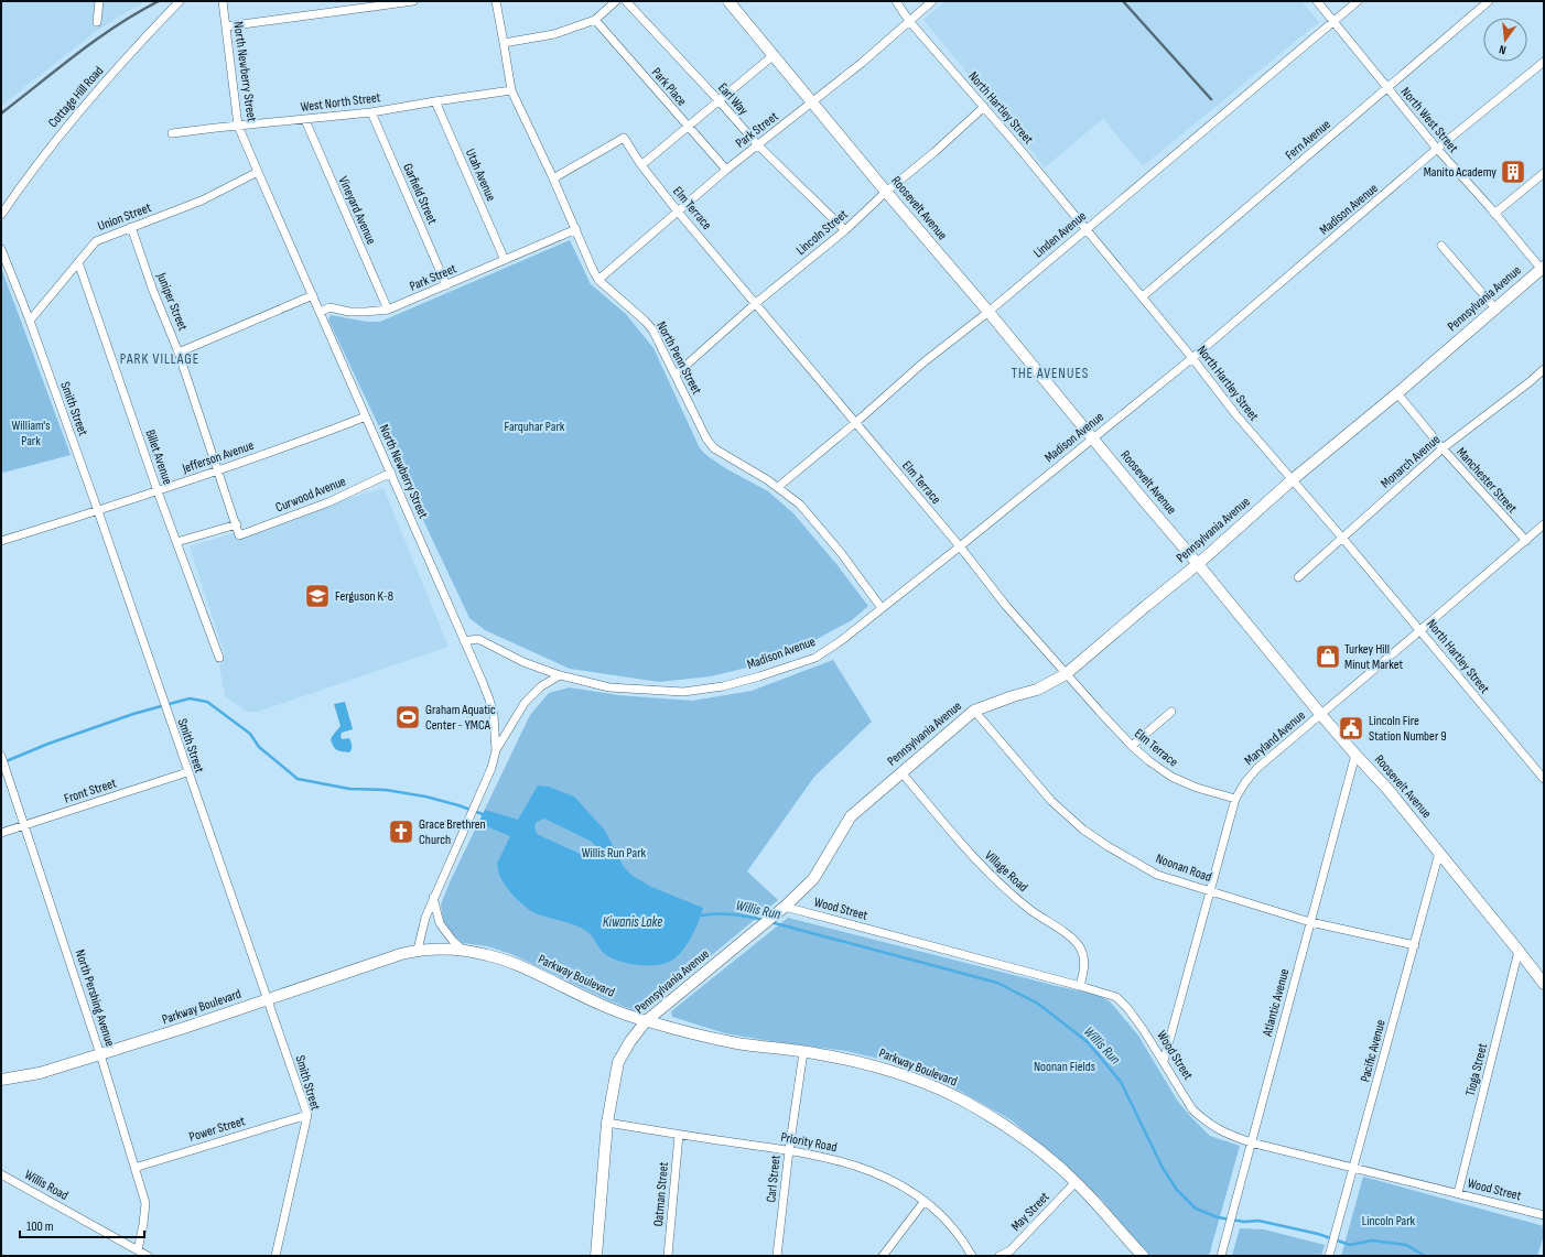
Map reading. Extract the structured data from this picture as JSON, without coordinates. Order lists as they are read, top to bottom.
{
  "streets": {
    "street": [
      "North Newberry Street",
      "Park Place",
      "Cottage Hill Road",
      "Earl Way",
      "West North Street",
      "North Hartley Street",
      "North West Street",
      "Park Street",
      "Fern Avenue",
      "Utah Avenue",
      "Garfield Street",
      "Elm Terrace",
      "Roosevelt Avenue",
      "Madison Avenue",
      "Vineyard Avenue",
      "Union Street",
      "Lincoln Street",
      "Linden Avenue",
      "Pennsylvania Avenue",
      "Juniper Street",
      "North Penn Street",
      "Smith Street",
      "Billet Avenue",
      "Jefferson Avenue",
      "Monarch Avenue",
      "Manchester Street",
      "Curwood Avenue",
      "Maryland Avenue",
      "Front Street",
      "Noonan Road",
      "Village Road",
      "Wood Street",
      "Parkway Boulevard",
      "North Pershing Avenue",
      "Atlantic Avenue",
      "Pacific Avenue",
      "Tioga Street",
      "Power Street",
      "Priority Road",
      "Carl Street",
      "Willis Road",
      "Oatman Street",
      "May Street"
    ]
  },
  "crossings": [
    ["North Newberry Street", "West North Street"],
    ["North Newberry Street", "Park Street"],
    ["North Newberry Street", "Madison Avenue"],
    ["North Newberry Street", "Union Street"],
    ["North Newberry Street", "Jefferson Avenue"],
    ["North Newberry Street", "Curwood Avenue"],
    ["North Newberry Street", "Parkway Boulevard"],
    ["Park Place", "Park Street"],
    ["Earl Way", "Park Street"],
    ["Earl Way", "Lincoln Street"],
    ["West North Street", "Utah Avenue"],
    ["West North Street", "Garfield Street"],
    ["West North Street", "Vineyard Avenue"],
    ["West North Street", "North Penn Street"],
    ["North Hartley Street", "Park Street"],
    ["North Hartley Street", "Fern Avenue"],
    ["North Hartley Street", "Madison Avenue"],
    ["North Hartley Street", "Lincoln Street"],
    ["North Hartley Street", "Linden Avenue"],
    ["North Hartley Street", "Pennsylvania Avenue"],
    ["North Hartley Street", "Monarch Avenue"],
    ["North Hartley Street", "Maryland Avenue"],
    ["North West Street", "Fern Avenue"],
    ["North West Street", "Madison Avenue"],
    ["North West Street", "Linden Avenue"],
    ["North West Street", "Pennsylvania Avenue"],
    ["Park Street", "Utah Avenue"],
    ["Park Street", "Garfield Street"],
    ["Park Street", "Elm Terrace"],
    ["Park Street", "Roosevelt Avenue"],
    ["Park Street", "Vineyard Avenue"],
    ["Park Street", "North Penn Street"],
    ["Elm Terrace", "Madison Avenue"],
    ["Elm Terrace", "Lincoln Street"],
    ["Elm Terrace", "Linden Avenue"],
    ["Elm Terrace", "Pennsylvania Avenue"],
    ["Elm Terrace", "North Penn Street"],
    ["Elm Terrace", "Maryland Avenue"],
    ["Roosevelt Avenue", "Madison Avenue"],
    ["Roosevelt Avenue", "Lincoln Street"],
    ["Roosevelt Avenue", "Linden Avenue"],
    ["Roosevelt Avenue", "Pennsylvania Avenue"],
    ["Roosevelt Avenue", "Maryland Avenue"],
    ["Roosevelt Avenue", "Atlantic Avenue"],
    ["Roosevelt Avenue", "Pacific Avenue"],
    ["Roosevelt Avenue", "Tioga Street"],
    ["Madison Avenue", "North Penn Street"],
    ["Union Street", "Juniper Street"],
    ["Union Street", "Smith Street"],
    ["Union Street", "Billet Avenue"],
    ["Lincoln Street", "North Penn Street"],
    ["Linden Avenue", "North Penn Street"],
    ["Pennsylvania Avenue", "Manchester Street"],
    ["Pennsylvania Avenue", "Noonan Road"],
    ["Pennsylvania Avenue", "Village Road"],
    ["Pennsylvania Avenue", "Wood Street"],
    ["Pennsylvania Avenue", "Parkway Boulevard"],
    ["Pennsylvania Avenue", "Priority Road"],
    ["Juniper Street", "Jefferson Avenue"],
    ["Juniper Street", "Curwood Avenue"],
    ["Smith Street", "Jefferson Avenue"],
    ["Smith Street", "Front Street"],
    ["Smith Street", "Parkway Boulevard"],
    ["Smith Street", "Power Street"],
    ["Billet Avenue", "Jefferson Avenue"],
    ["Monarch Avenue", "Manchester Street"],
    ["Manchester Street", "Maryland Avenue"],
    ["Maryland Avenue", "Noonan Road"],
    ["Maryland Avenue", "Wood Street"],
    ["Front Street", "North Pershing Avenue"],
    ["Noonan Road", "Atlantic Avenue"],
    ["Noonan Road", "Pacific Avenue"],
    ["Village Road", "Wood Street"],
    ["Wood Street", "Atlantic Avenue"],
    ["Wood Street", "Pacific Avenue"],
    ["Wood Street", "Tioga Street"],
    ["Parkway Boulevard", "North Pershing Avenue"],
    ["Parkway Boulevard", "Carl Street"],
    ["Parkway Boulevard", "May Street"],
    ["North Pershing Avenue", "Power Street"],
    ["North Pershing Avenue", "Willis Road"],
    ["Priority Road", "Carl Street"],
    ["Priority Road", "Oatman Street"]
  ],
  "districts": ["PARK VILLAGE", "THE AVENUES"],
  "water": ["Willis Run", "Kiwanis Lake"],
  "parks": [
    "William's Park",
    "Farquhar Park",
    "Willis Run Park",
    "Noonan Fields",
    "Lincoln Park"
  ],
  "places": {
    "building": ["Manito Academy"],
    "school or university": ["Ferguson K-8"],
    "shop": ["Turkey Hill Minut Market"],
    "sports": ["Graham Aquatic Center - YMCA"],
    "public building": ["Lincoln Fire Station Number 9"],
    "church": ["Grace Brethren Church"]
  },
  "scale_bar": "100 m",
  "north": "bottom"
}
